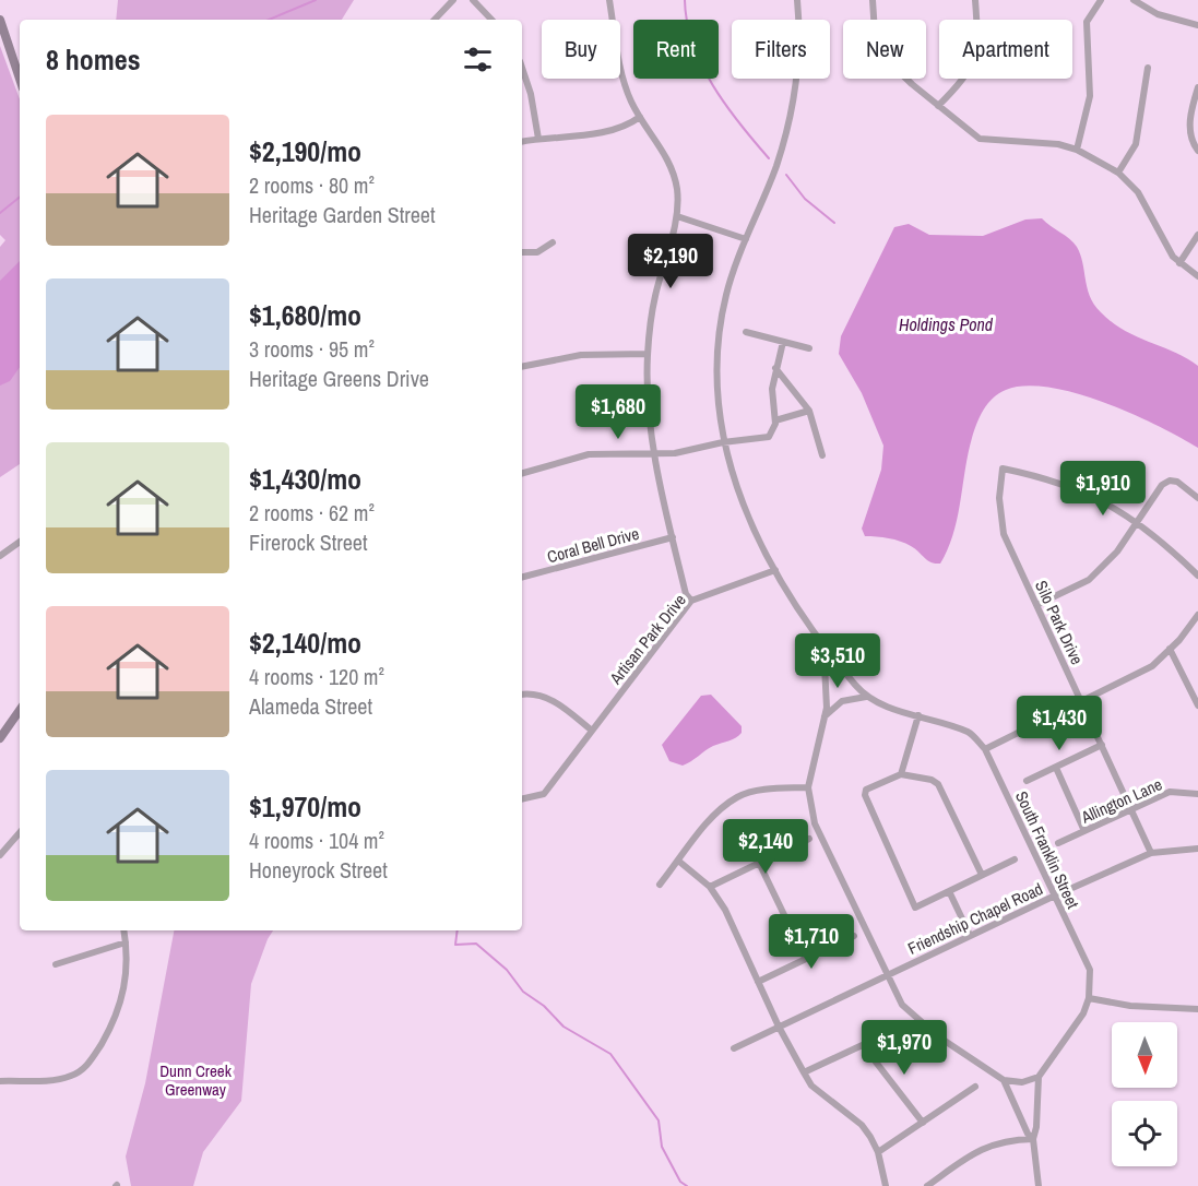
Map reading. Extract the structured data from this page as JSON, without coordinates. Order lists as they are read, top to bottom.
{
  "streets": {
    "street": [
      "Coral Bell Drive",
      "Silo Park Drive",
      "Artisan Park Drive",
      "Allington Lane",
      "South Franklin Street",
      "Friendship Chapel Road"
    ]
  },
  "crossings": [
    ["Silo Park Drive", "Allington Lane"],
    ["Silo Park Drive", "Friendship Chapel Road"],
    ["Artisan Park Drive", "South Franklin Street"],
    ["South Franklin Street", "Friendship Chapel Road"]
  ],
  "water": ["Holdings Pond"],
  "parks": ["Dunn Creek Greenway"],
  "north": "bottom",
  "page": {
    "chip": [
      "Buy",
      "Rent",
      "Filters",
      "New",
      "Apartment"
    ],
    "heading": "8 homes",
    "list": [
      {
        "name": "$2,190/mo",
        "note": "2 rooms · 80 m² · Heritage Garden Street"
      },
      {
        "name": "$1,680/mo",
        "note": "3 rooms · 95 m² · Heritage Greens Drive"
      },
      {
        "name": "$1,430/mo",
        "note": "2 rooms · 62 m² · Firerock Street"
      },
      {
        "name": "$2,140/mo",
        "note": "4 rooms · 120 m² · Alameda Street"
      },
      {
        "name": "$1,970/mo",
        "note": "4 rooms · 104 m² · Honeyrock Street"
      }
    ],
    "price": [
      "$2,190",
      "$1,680",
      "$1,910",
      "$3,510",
      "$1,430",
      "$2,140",
      "$1,710",
      "$1,970"
    ]
  }
}
